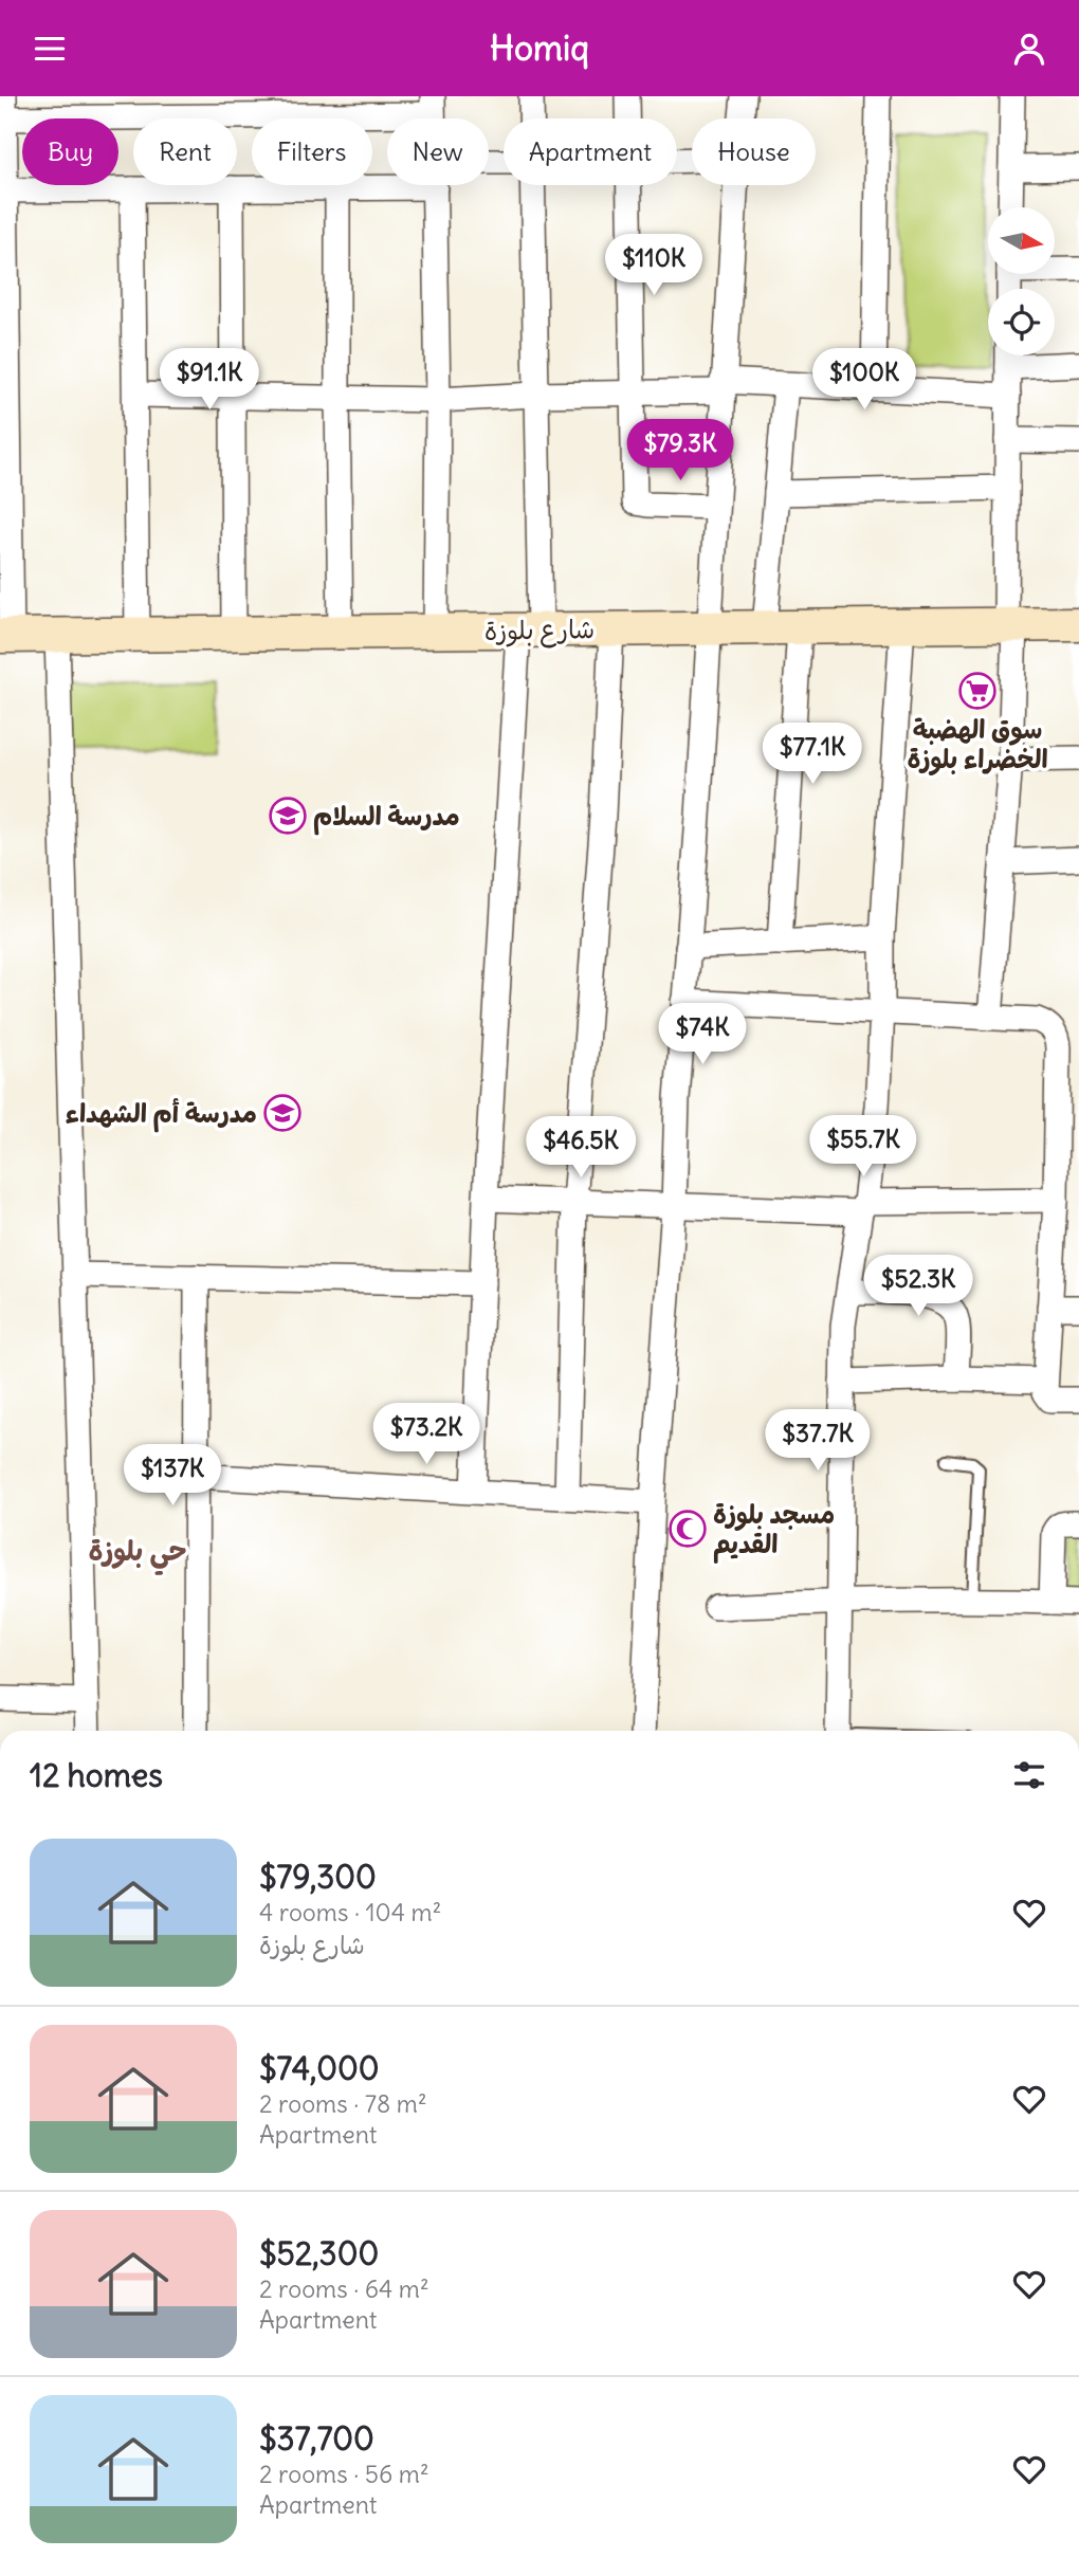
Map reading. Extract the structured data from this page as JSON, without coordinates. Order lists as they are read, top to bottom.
{
  "streets": {
    "street": ["شارع بلوزة"]
  },
  "districts": ["حي بلوزة"],
  "places": {
    "supermarket": ["سوق الهضبة الخضراء بلوزة"],
    "school or university": ["مدرسة السلام", "مدرسة أم الشهداء"],
    "mosque": ["مسجد بلوزة القديم"]
  },
  "north": "right",
  "page": {
    "header": "Homiq",
    "chip": [
      "Buy",
      "Rent",
      "Filters",
      "New",
      "Apartment",
      "House"
    ],
    "price": [
      "$110K",
      "$91.1K",
      "$100K",
      "$79.3K",
      "$77.1K",
      "$74K",
      "$55.7K",
      "$46.5K",
      "$52.3K",
      "$73.2K",
      "$37.7K",
      "$137K"
    ],
    "heading": "12 homes",
    "list": [
      {
        "name": "$79,300",
        "note": "4 rooms · 104 m² · شارع بلوزة"
      },
      {
        "name": "$74,000",
        "note": "2 rooms · 78 m² · Apartment"
      },
      {
        "name": "$52,300",
        "note": "2 rooms · 64 m² · Apartment"
      },
      {
        "name": "$37,700",
        "note": "2 rooms · 56 m² · Apartment"
      }
    ]
  }
}
